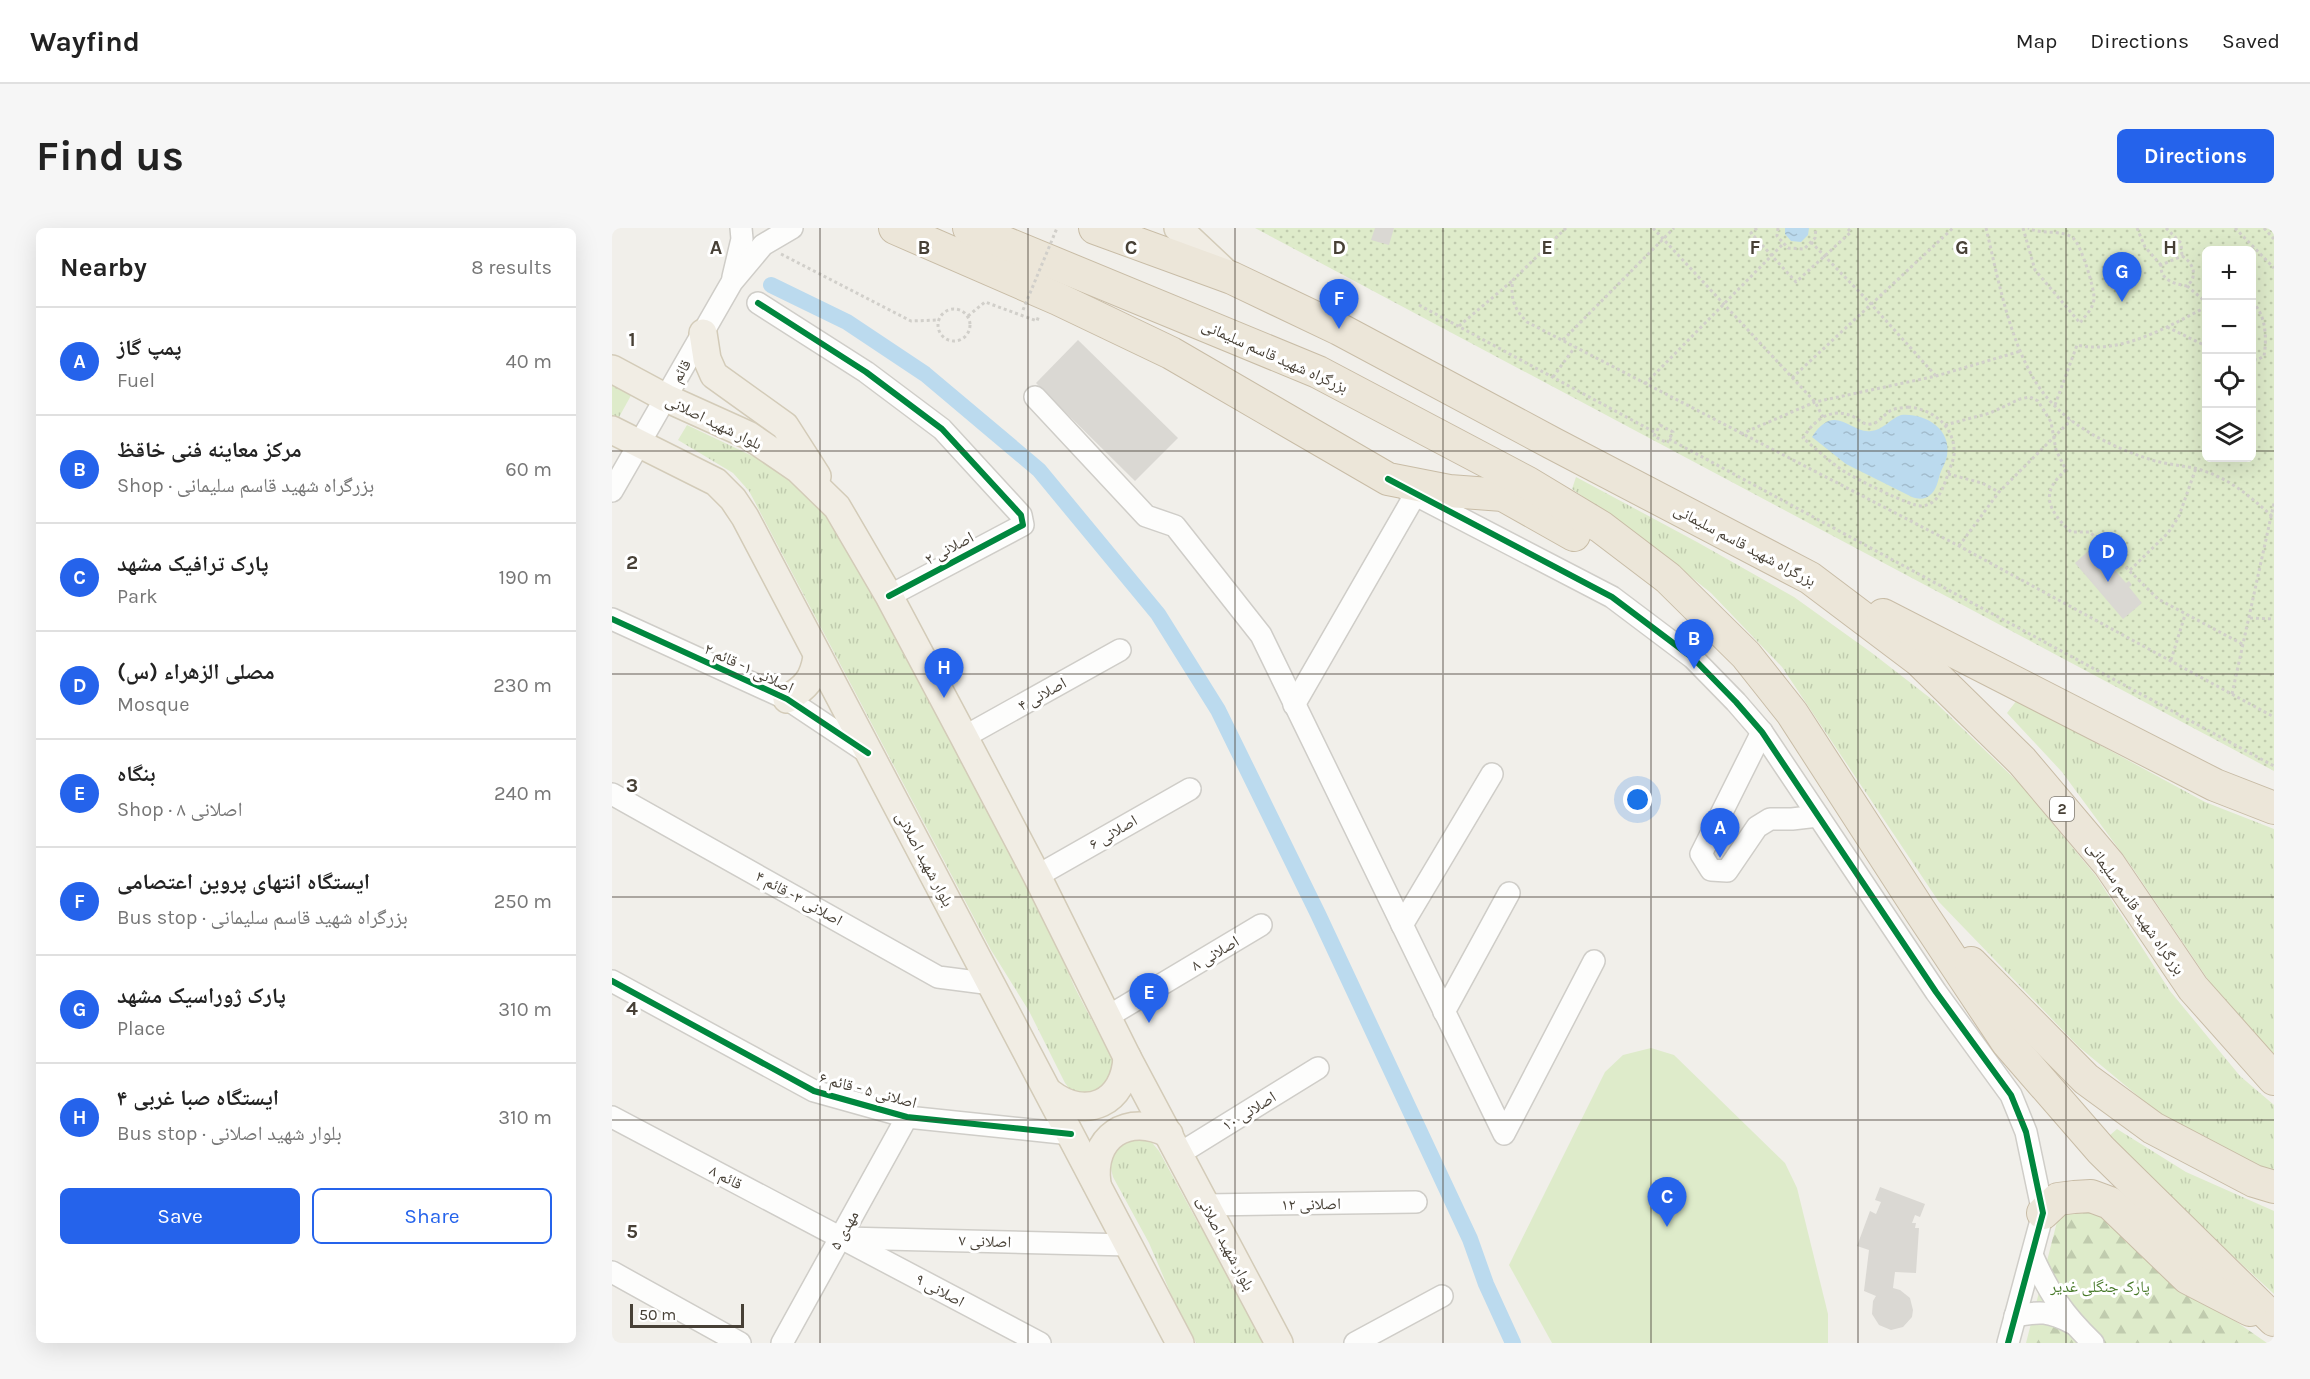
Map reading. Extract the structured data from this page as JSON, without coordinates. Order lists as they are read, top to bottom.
{
  "streets": {
    "highway": ["بزرگراه شهید قاسم سلیمانی", "2"],
    "main road": ["بلوار شهید اصلانی"],
    "street": [
      "قائم",
      "اصلانی ۲",
      "اصلانی ۱- قائم ۲",
      "اصلانی ۴",
      "اصلانی ۶",
      "اصلانی ۳- قائم ۴",
      "اصلانی ۸",
      "اصلانی ۵ - قائم ۶",
      "اصلانی ۱۰",
      "قائم ۸",
      "اصلانی ۱۲",
      "مهدی ۵",
      "اصلانی ۷",
      "اصلانی ۹"
    ]
  },
  "crossings": [
    ["قائم", "بلوار شهید اصلانی"],
    ["بلوار شهید اصلانی", "اصلانی ۲"],
    ["بلوار شهید اصلانی", "اصلانی ۱- قائم ۲"],
    ["بلوار شهید اصلانی", "اصلانی ۴"],
    ["بلوار شهید اصلانی", "اصلانی ۶"],
    ["بلوار شهید اصلانی", "اصلانی ۳- قائم ۴"],
    ["بلوار شهید اصلانی", "اصلانی ۸"],
    ["بلوار شهید اصلانی", "اصلانی ۵ - قائم ۶"],
    ["بلوار شهید اصلانی", "اصلانی ۱۰"],
    ["بلوار شهید اصلانی", "اصلانی ۱۲"],
    ["بلوار شهید اصلانی", "اصلانی ۷"],
    ["اصلانی ۵ - قائم ۶", "مهدی ۵"],
    ["قائم ۸", "مهدی ۵"],
    ["قائم ۸", "اصلانی ۷"],
    ["قائم ۸", "اصلانی ۹"],
    ["مهدی ۵", "اصلانی ۷"],
    ["مهدی ۵", "اصلانی ۹"],
    ["اصلانی ۷", "اصلانی ۹"]
  ],
  "parks": ["پارک جنگلی غدیر"],
  "scale_bar": "50 m",
  "page": {
    "header": "Wayfind",
    "nav": ["Map", "Directions", "Saved"],
    "buttons": [
      "Directions",
      ["Save", "Share"]
    ],
    "title": "Find us",
    "heading": ["Nearby", "8 results"],
    "map_buttons": ["+", "−"],
    "pins": [
      "G",
      "F",
      "D",
      "B",
      "H",
      "A",
      "E",
      "C"
    ],
    "list": [
      {
        "mark": "A",
        "name": "پمپ گاز",
        "note": "Fuel",
        "value": "40 m"
      },
      {
        "mark": "B",
        "name": "مرکز معاینه فنی خاقظ",
        "note": "Shop · بزرگراه شهید قاسم سلیمانی",
        "value": "60 m"
      },
      {
        "mark": "C",
        "name": "پارک ترافیک مشهد",
        "note": "Park",
        "value": "190 m"
      },
      {
        "mark": "D",
        "name": "مصلی الزهراء (س)",
        "note": "Mosque",
        "value": "230 m"
      },
      {
        "mark": "E",
        "name": "بنگاه",
        "note": "Shop · اصلانی ۸",
        "value": "240 m"
      },
      {
        "mark": "F",
        "name": "ایستگاه انتهای پروین اعتصامی",
        "note": "Bus stop · بزرگراه شهید قاسم سلیمانی",
        "value": "250 m"
      },
      {
        "mark": "G",
        "name": "پارک ژوراسیک مشهد",
        "note": "Place",
        "value": "310 m"
      },
      {
        "mark": "H",
        "name": "ایستگاه صبا غربی ۴",
        "note": "Bus stop · بلوار شهید اصلانی",
        "value": "310 m"
      }
    ],
    "scale": "50 m"
  },
  "grid": {
    "columns": [
      "A",
      "B",
      "C",
      "D",
      "E",
      "F",
      "G",
      "H"
    ],
    "rows": [
      "1",
      "2",
      "3",
      "4",
      "5"
    ]
  }
}
